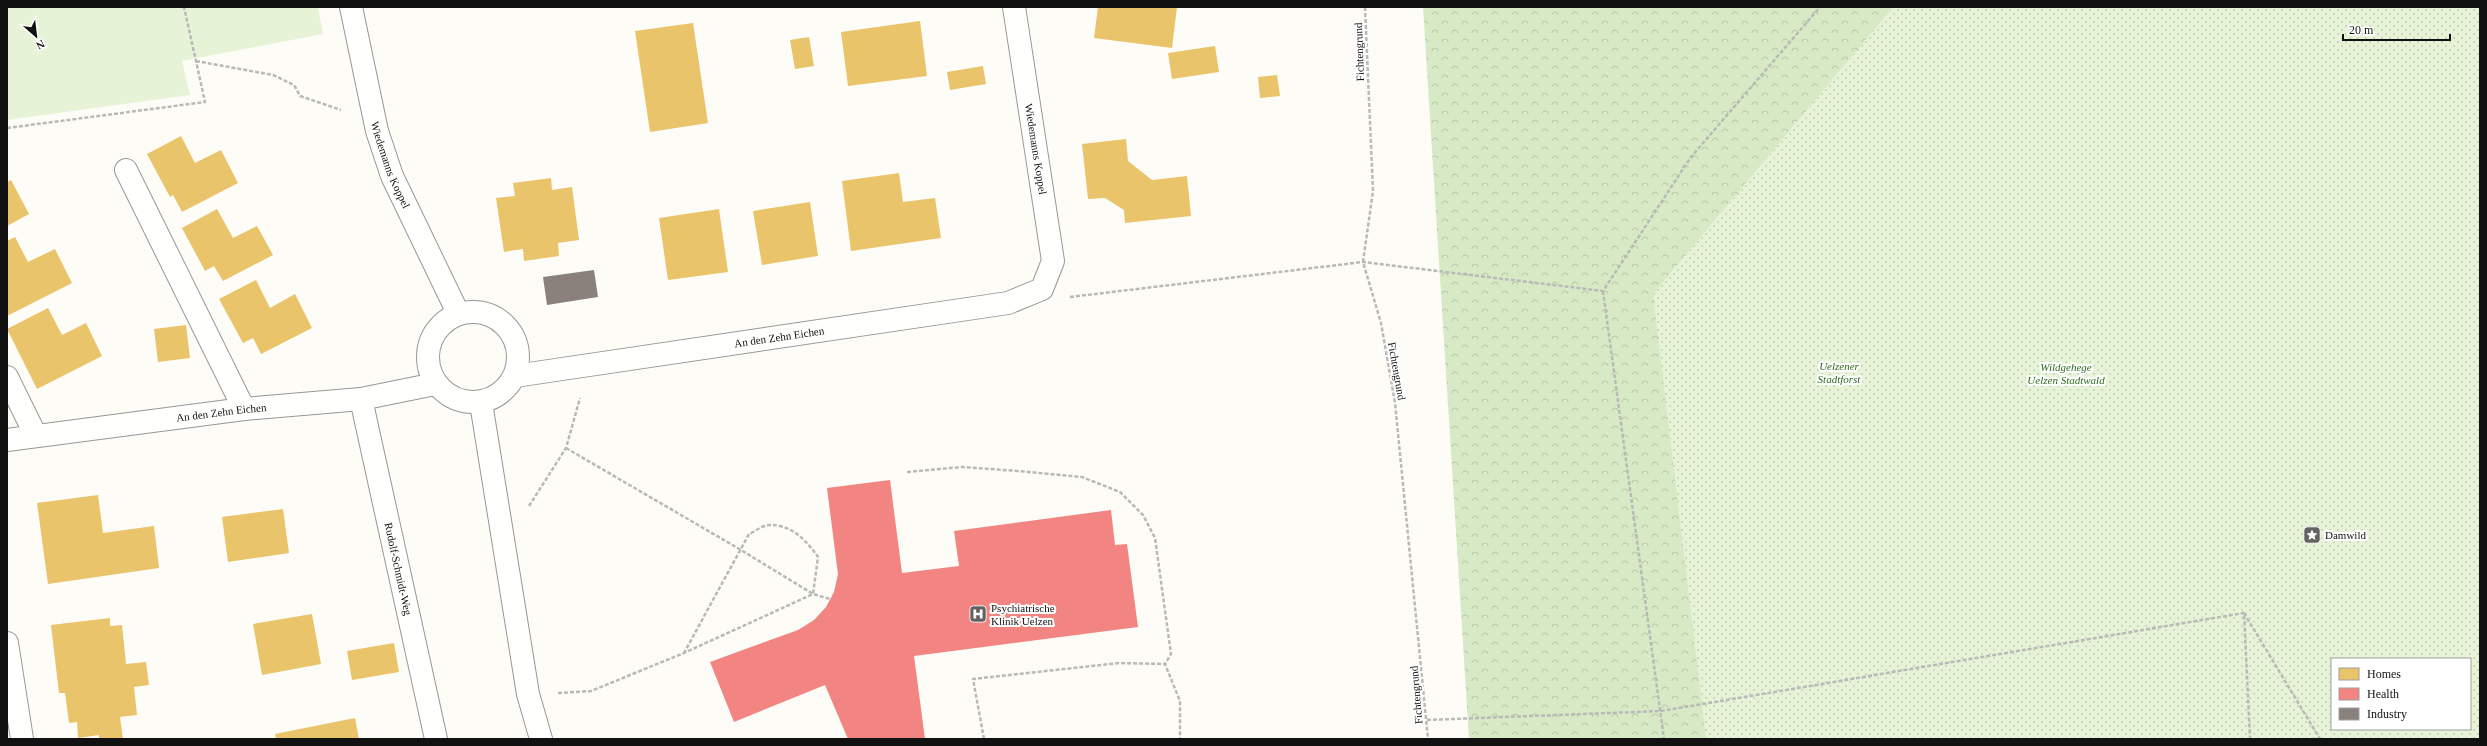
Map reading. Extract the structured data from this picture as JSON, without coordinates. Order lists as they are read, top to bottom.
{
  "streets": {
    "street": ["Wiedemanns Koppel", "An den Zehn Eichen", "Rudolf-Schmidt-Weg"],
    "path": ["Fichtengrund"]
  },
  "crossings": [
    ["Wiedemanns Koppel", "An den Zehn Eichen"],
    ["An den Zehn Eichen", "Rudolf-Schmidt-Weg"]
  ],
  "parks": ["Uelzener Stadtforst", "Wildgehege Uelzen Stadtwald"],
  "places": {
    "place": ["Damwild"],
    "hospital": ["Psychiatrische Klinik Uelzen"]
  },
  "legend": ["Homes", "Health", "Industry"],
  "scale_bar": "20 m",
  "north": "bottom right"
}
